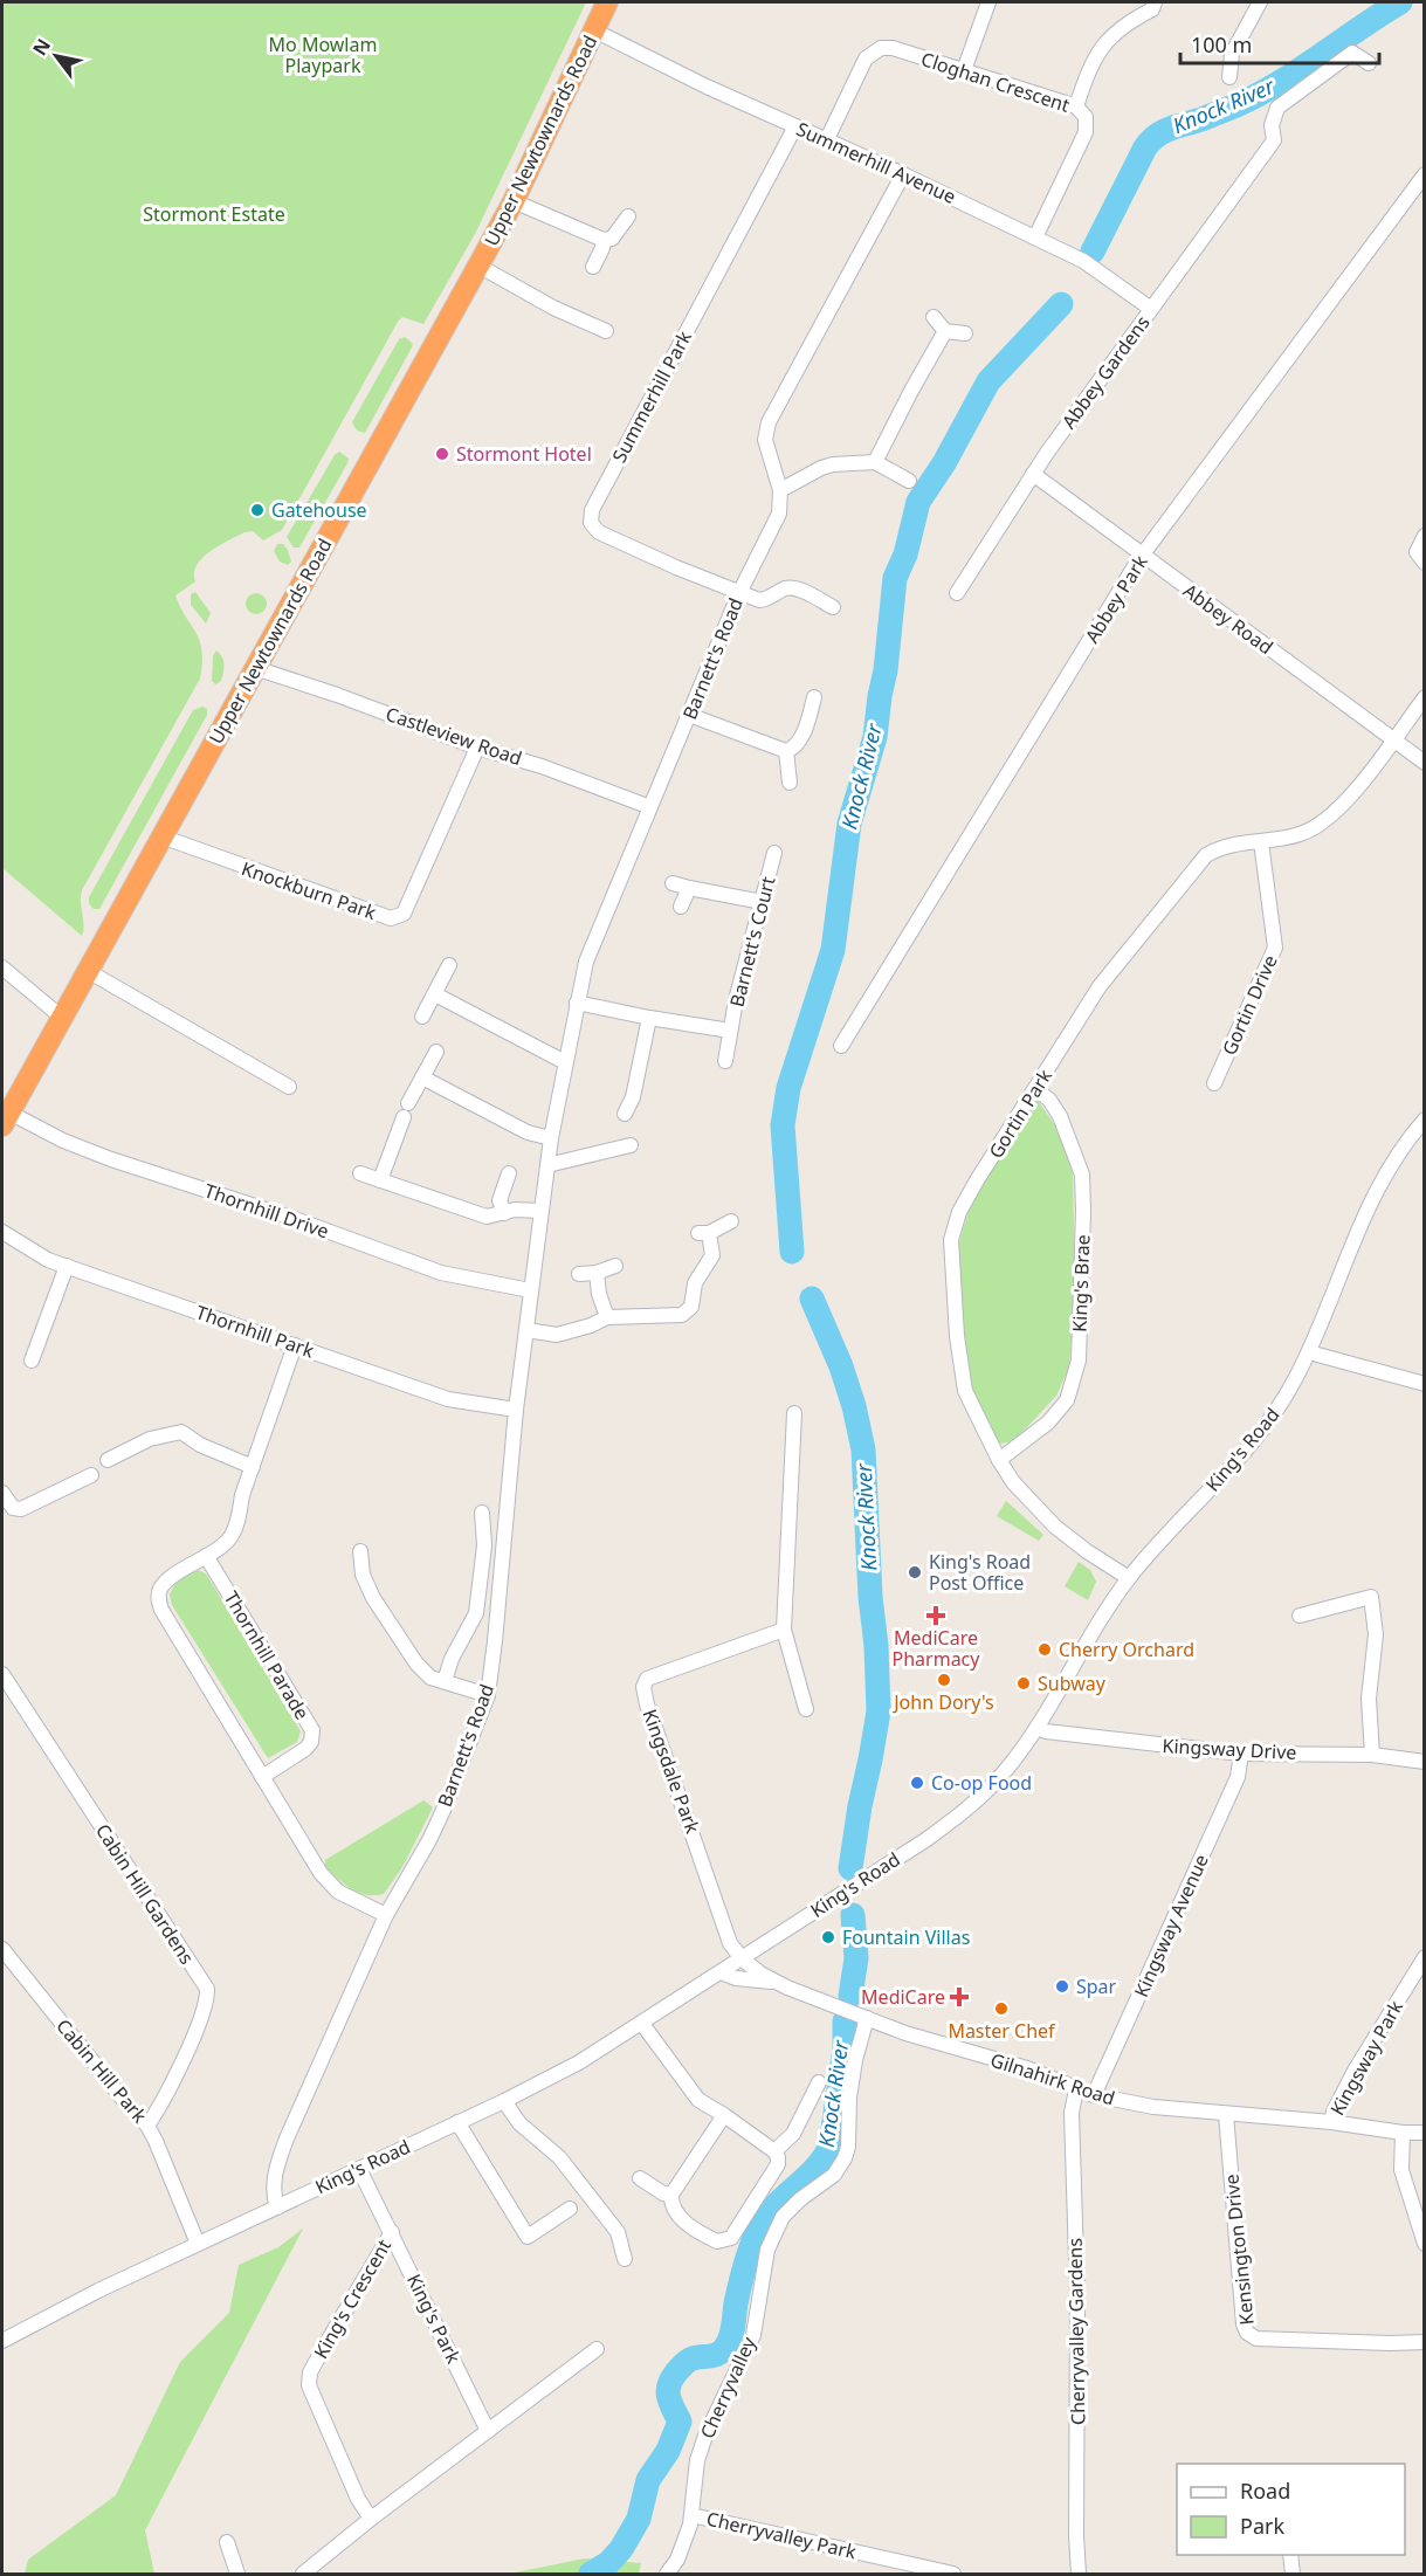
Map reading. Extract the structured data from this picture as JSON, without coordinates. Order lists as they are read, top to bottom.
{
  "streets": {
    "highway": ["Upper Newtownards Road"],
    "street": [
      "Cloghan Crescent",
      "Summerhill Avenue",
      "Abbey Gardens",
      "Summerhill Park",
      "Abbey Park",
      "Abbey Road",
      "Barnett's Road",
      "Castleview Road",
      "Knockburn Park",
      "Barnett's Court",
      "Gortin Drive",
      "Gortin Park",
      "Thornhill Drive",
      "King's Brae",
      "Thornhill Park",
      "King's Road",
      "Thornhill Parade",
      "Kingsway Drive",
      "Kingsdale Park",
      "Cabin Hill Gardens",
      "Kingsway Avenue",
      "Kingsway Park",
      "Cabin Hill Park",
      "Gilnahirk Road",
      "Kensington Drive",
      "King's Crescent",
      "King's Park",
      "Cherryvalley Gardens",
      "Cherryvalley",
      "Cherryvalley Park"
    ]
  },
  "crossings": [
    ["Cloghan Crescent", "Summerhill Avenue"],
    ["Upper Newtownards Road", "Summerhill Avenue"],
    ["Upper Newtownards Road", "Castleview Road"],
    ["Upper Newtownards Road", "Knockburn Park"],
    ["Upper Newtownards Road", "Thornhill Drive"],
    ["Summerhill Avenue", "Abbey Gardens"],
    ["Summerhill Avenue", "Summerhill Park"],
    ["Summerhill Avenue", "Barnett's Road"],
    ["Abbey Gardens", "Abbey Road"],
    ["Summerhill Park", "Barnett's Road"],
    ["Abbey Park", "Abbey Road"],
    ["Abbey Road", "Gortin Park"],
    ["Barnett's Road", "Castleview Road"],
    ["Barnett's Road", "Barnett's Court"],
    ["Barnett's Road", "Thornhill Drive"],
    ["Barnett's Road", "Thornhill Park"],
    ["Barnett's Road", "King's Road"],
    ["Castleview Road", "Knockburn Park"],
    ["Gortin Drive", "Gortin Park"],
    ["Gortin Park", "King's Brae"],
    ["Gortin Park", "King's Road"],
    ["King's Road", "Kingsway Drive"],
    ["King's Road", "Kingsdale Park"],
    ["King's Road", "Cabin Hill Park"],
    ["King's Road", "Gilnahirk Road"],
    ["King's Road", "King's Park"],
    ["Kingsway Drive", "Kingsway Avenue"],
    ["Kingsdale Park", "Gilnahirk Road"],
    ["Cabin Hill Gardens", "Cabin Hill Park"],
    ["Kingsway Avenue", "Gilnahirk Road"],
    ["Kingsway Park", "Gilnahirk Road"],
    ["Gilnahirk Road", "Kensington Drive"],
    ["Gilnahirk Road", "Cherryvalley Gardens"],
    ["Gilnahirk Road", "Cherryvalley"],
    ["King's Crescent", "King's Park"],
    ["Cherryvalley", "Cherryvalley Park"]
  ],
  "water": ["Knock River"],
  "parks": ["Mo Mowlam Playpark", "Stormont Estate"],
  "places": {
    "other": [
      "Stormont Hotel",
      "Gatehouse",
      "King's Road Post Office",
      "Cherry Orchard",
      "John Dory's",
      "Subway",
      "Co-op Food",
      "Fountain Villas",
      "Spar",
      "Master Chef"
    ],
    "health": ["MediCare Pharmacy", "MediCare"]
  },
  "legend": ["Road", "Park"],
  "scale_bar": "100 m",
  "north": "top left"
}
